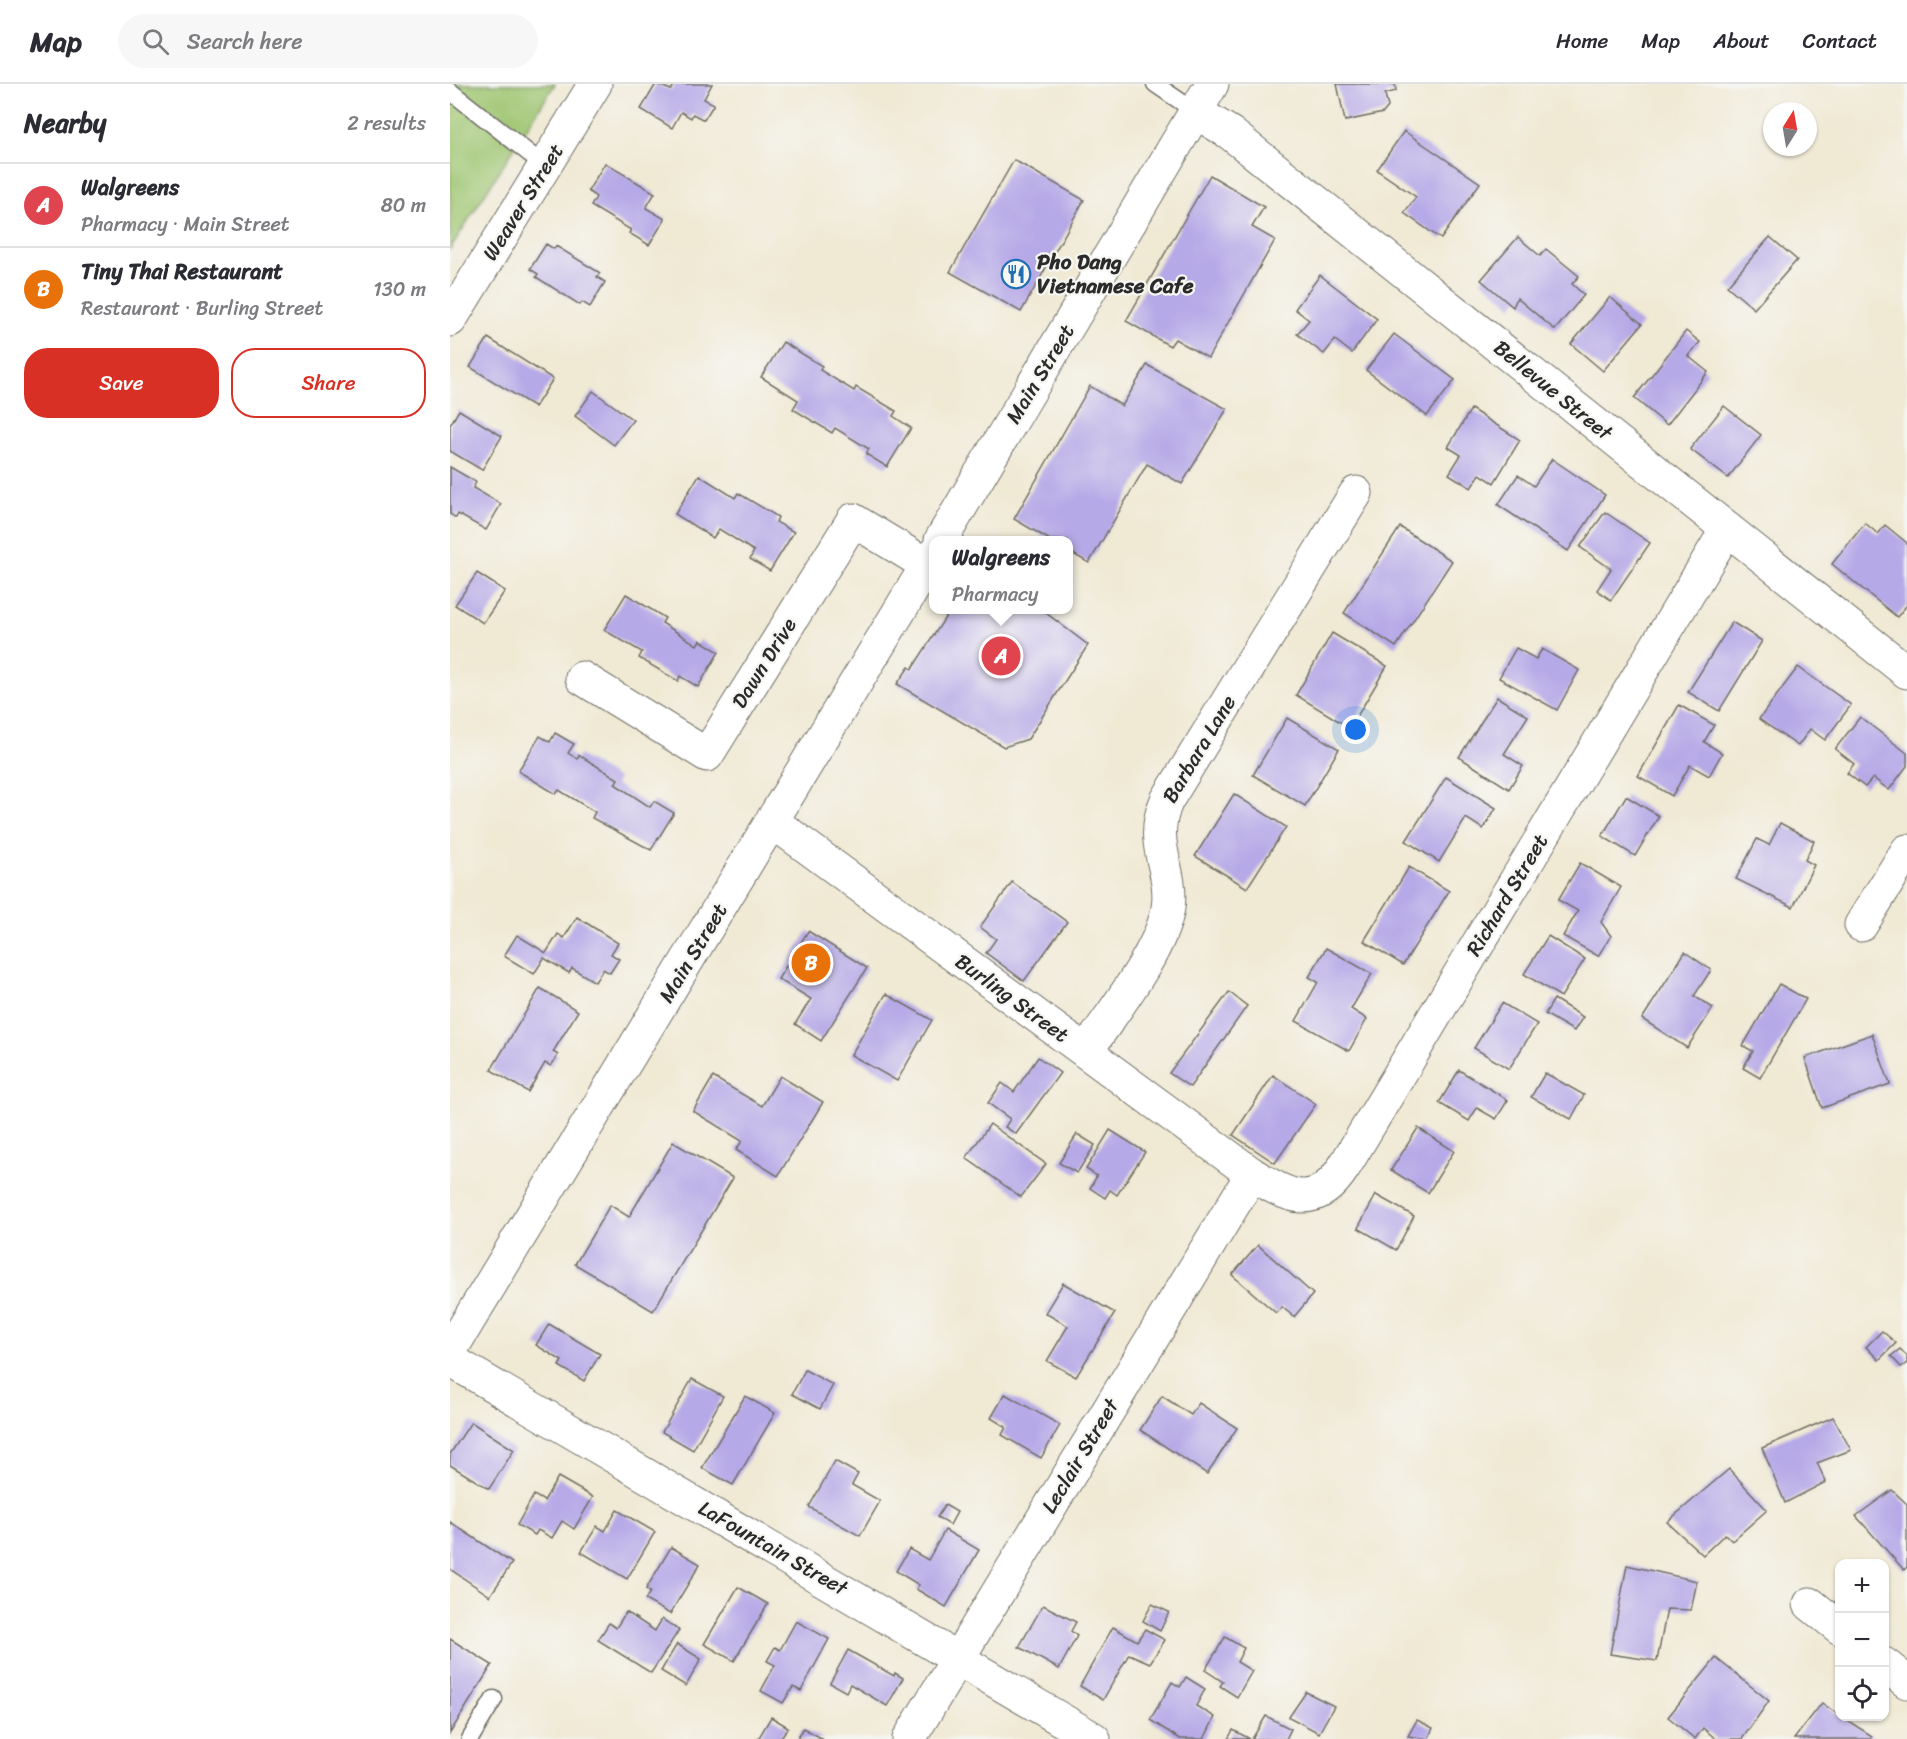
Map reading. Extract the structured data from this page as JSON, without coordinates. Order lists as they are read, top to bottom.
{
  "streets": {
    "street": [
      "Weaver Street",
      "Main Street",
      "Bellevue Street",
      "Dawn Drive",
      "Barbara Lane",
      "Richard Street",
      "Burling Street",
      "Leclair Street",
      "LaFountain Street"
    ]
  },
  "crossings": [
    ["Main Street", "Bellevue Street"],
    ["Main Street", "Burling Street"],
    ["Bellevue Street", "Richard Street"],
    ["Barbara Lane", "Burling Street"],
    ["Richard Street", "Burling Street"],
    ["Richard Street", "Leclair Street"],
    ["Burling Street", "Leclair Street"],
    ["Leclair Street", "LaFountain Street"]
  ],
  "places": {
    "restaurant": ["Pho Dang Vietnamese Cafe"]
  },
  "north": "top",
  "page": {
    "header": "Map",
    "search": "Search here",
    "nav": [
      "Home",
      "Map",
      "About",
      "Contact"
    ],
    "heading": ["Nearby", "2 results"],
    "list": [
      {
        "mark": "A",
        "name": "Walgreens",
        "note": "Pharmacy · Main Street",
        "value": "80 m"
      },
      {
        "mark": "B",
        "name": "Tiny Thai Restaurant",
        "note": "Restaurant · Burling Street",
        "value": "130 m"
      }
    ],
    "buttons": ["Save", "Share"],
    "popup": ["Walgreens", "Pharmacy"],
    "pins": ["A", "B"],
    "map_buttons": ["+", "−"]
  }
}
